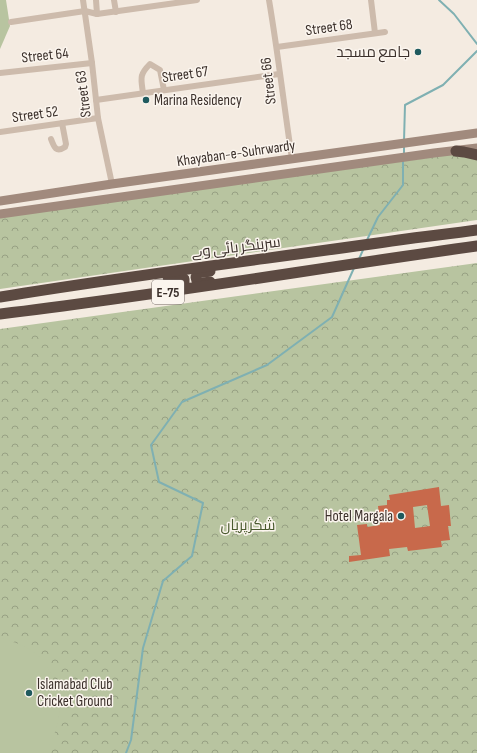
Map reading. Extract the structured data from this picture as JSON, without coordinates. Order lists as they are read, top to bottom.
{
  "streets": {
    "highway": ["سرینگر ہائی وے", "E-75"],
    "main road": ["Khayaban-e-Suhrwardy"],
    "street": [
      "Street 68",
      "Street 64",
      "Street 67",
      "Street 66",
      "Street 63",
      "Street 52"
    ]
  },
  "crossings": [
    ["Street 68", "Street 66"],
    ["Street 64", "Street 63"],
    ["Street 67", "Street 66"],
    ["Street 67", "Street 63"],
    ["Street 66", "Khayaban-e-Suhrwardy"],
    ["Street 63", "Street 52"],
    ["Street 63", "Khayaban-e-Suhrwardy"]
  ],
  "parks": ["شکرپریاں"],
  "places": [
    "جامع مسجد",
    "Marina Residency",
    "Hotel Margala",
    "Islamabad Club Cricket Ground"
  ]
}
